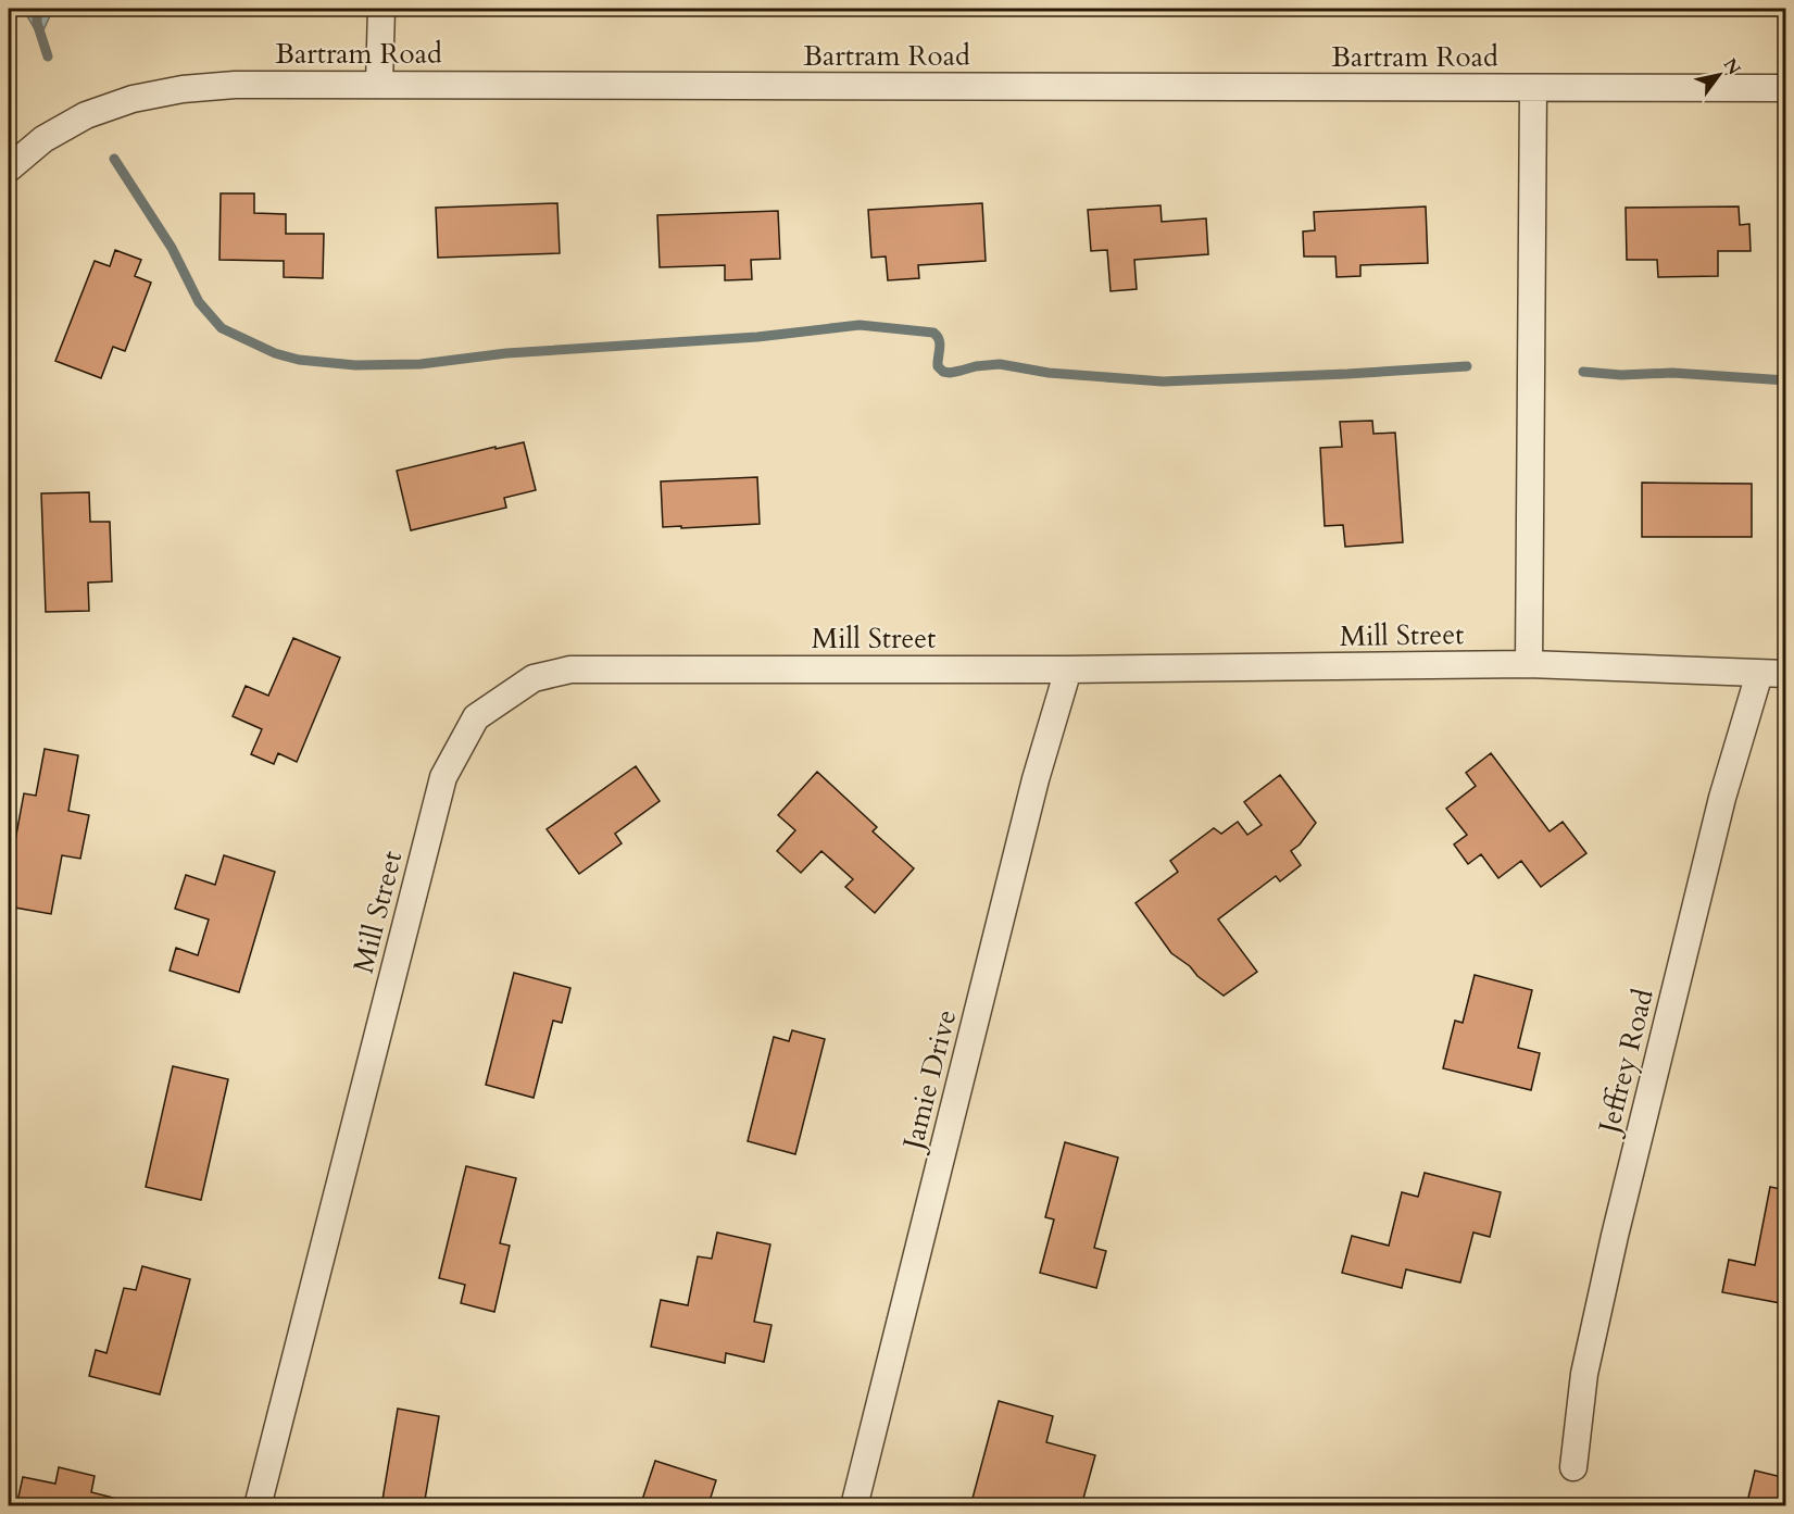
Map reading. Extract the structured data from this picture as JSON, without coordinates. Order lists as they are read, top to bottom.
{
  "streets": {
    "street": [
      "Bartram Road",
      "Mill Street",
      "Jeffrey Road",
      "Jamie Drive"
    ]
  },
  "crossings": [
    ["Mill Street", "Jeffrey Road"],
    ["Mill Street", "Jamie Drive"]
  ],
  "north": "top right"
}
